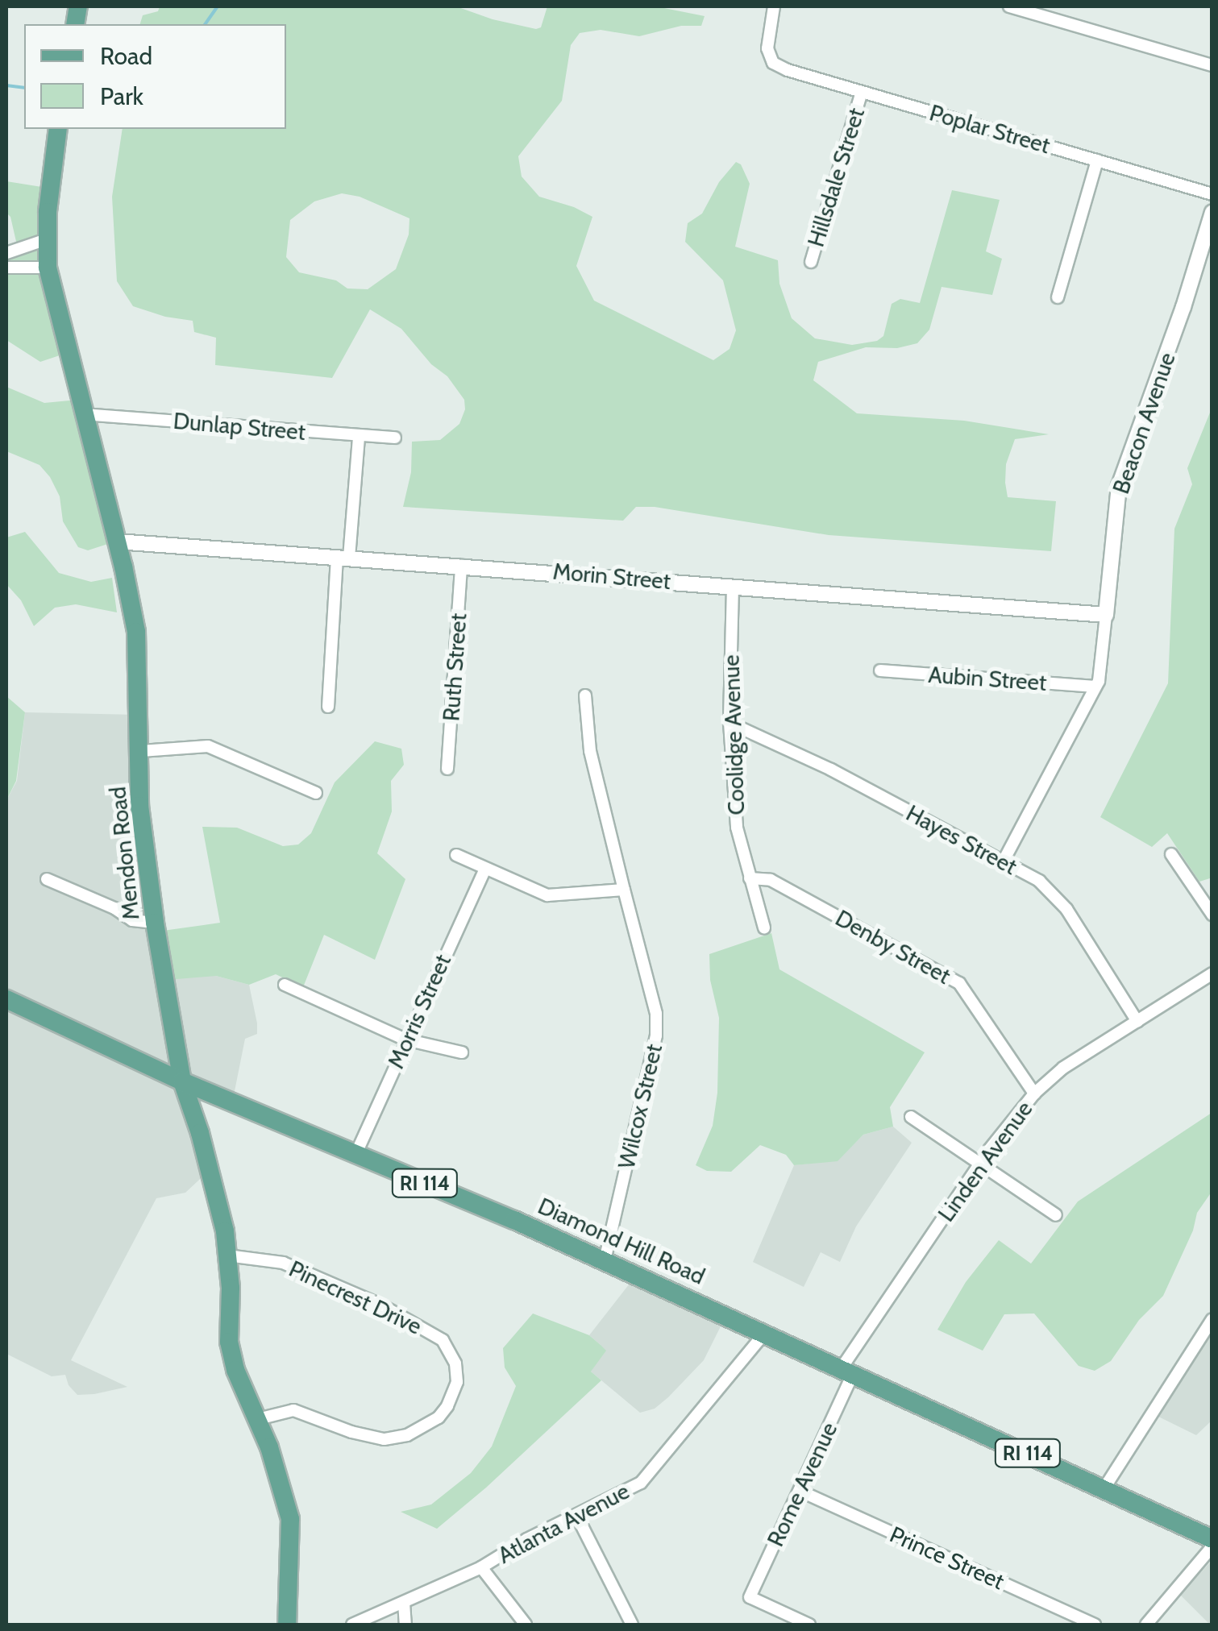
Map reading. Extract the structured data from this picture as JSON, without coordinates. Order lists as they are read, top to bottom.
{
  "streets": {
    "main road": ["Mendon Road", "RI 114", "Diamond Hill Road"],
    "street": [
      "Poplar Street",
      "Hillsdale Street",
      "Beacon Avenue",
      "Dunlap Street",
      "Morin Street",
      "Ruth Street",
      "Aubin Street",
      "Coolidge Avenue",
      "Hayes Street",
      "Denby Street",
      "Morris Street",
      "Wilcox Street",
      "Linden Avenue",
      "Pinecrest Drive",
      "Rome Avenue",
      "Atlanta Avenue",
      "Prince Street"
    ]
  },
  "crossings": [
    ["Poplar Street", "Hillsdale Street"],
    ["Beacon Avenue", "Morin Street"],
    ["Beacon Avenue", "Aubin Street"],
    ["Beacon Avenue", "Hayes Street"],
    ["Dunlap Street", "Mendon Road"],
    ["Morin Street", "Ruth Street"],
    ["Morin Street", "Coolidge Avenue"],
    ["Morin Street", "Mendon Road"],
    ["Coolidge Avenue", "Hayes Street"],
    ["Coolidge Avenue", "Denby Street"],
    ["Hayes Street", "Linden Avenue"],
    ["Mendon Road", "Diamond Hill Road"],
    ["Mendon Road", "Pinecrest Drive"],
    ["Denby Street", "Linden Avenue"],
    ["Morris Street", "Diamond Hill Road"],
    ["Wilcox Street", "Diamond Hill Road"],
    ["Linden Avenue", "Diamond Hill Road"],
    ["Linden Avenue", "Rome Avenue"],
    ["Diamond Hill Road", "Rome Avenue"],
    ["Diamond Hill Road", "Atlanta Avenue"],
    ["Rome Avenue", "Prince Street"]
  ],
  "legend": ["Road", "Park"]
}
